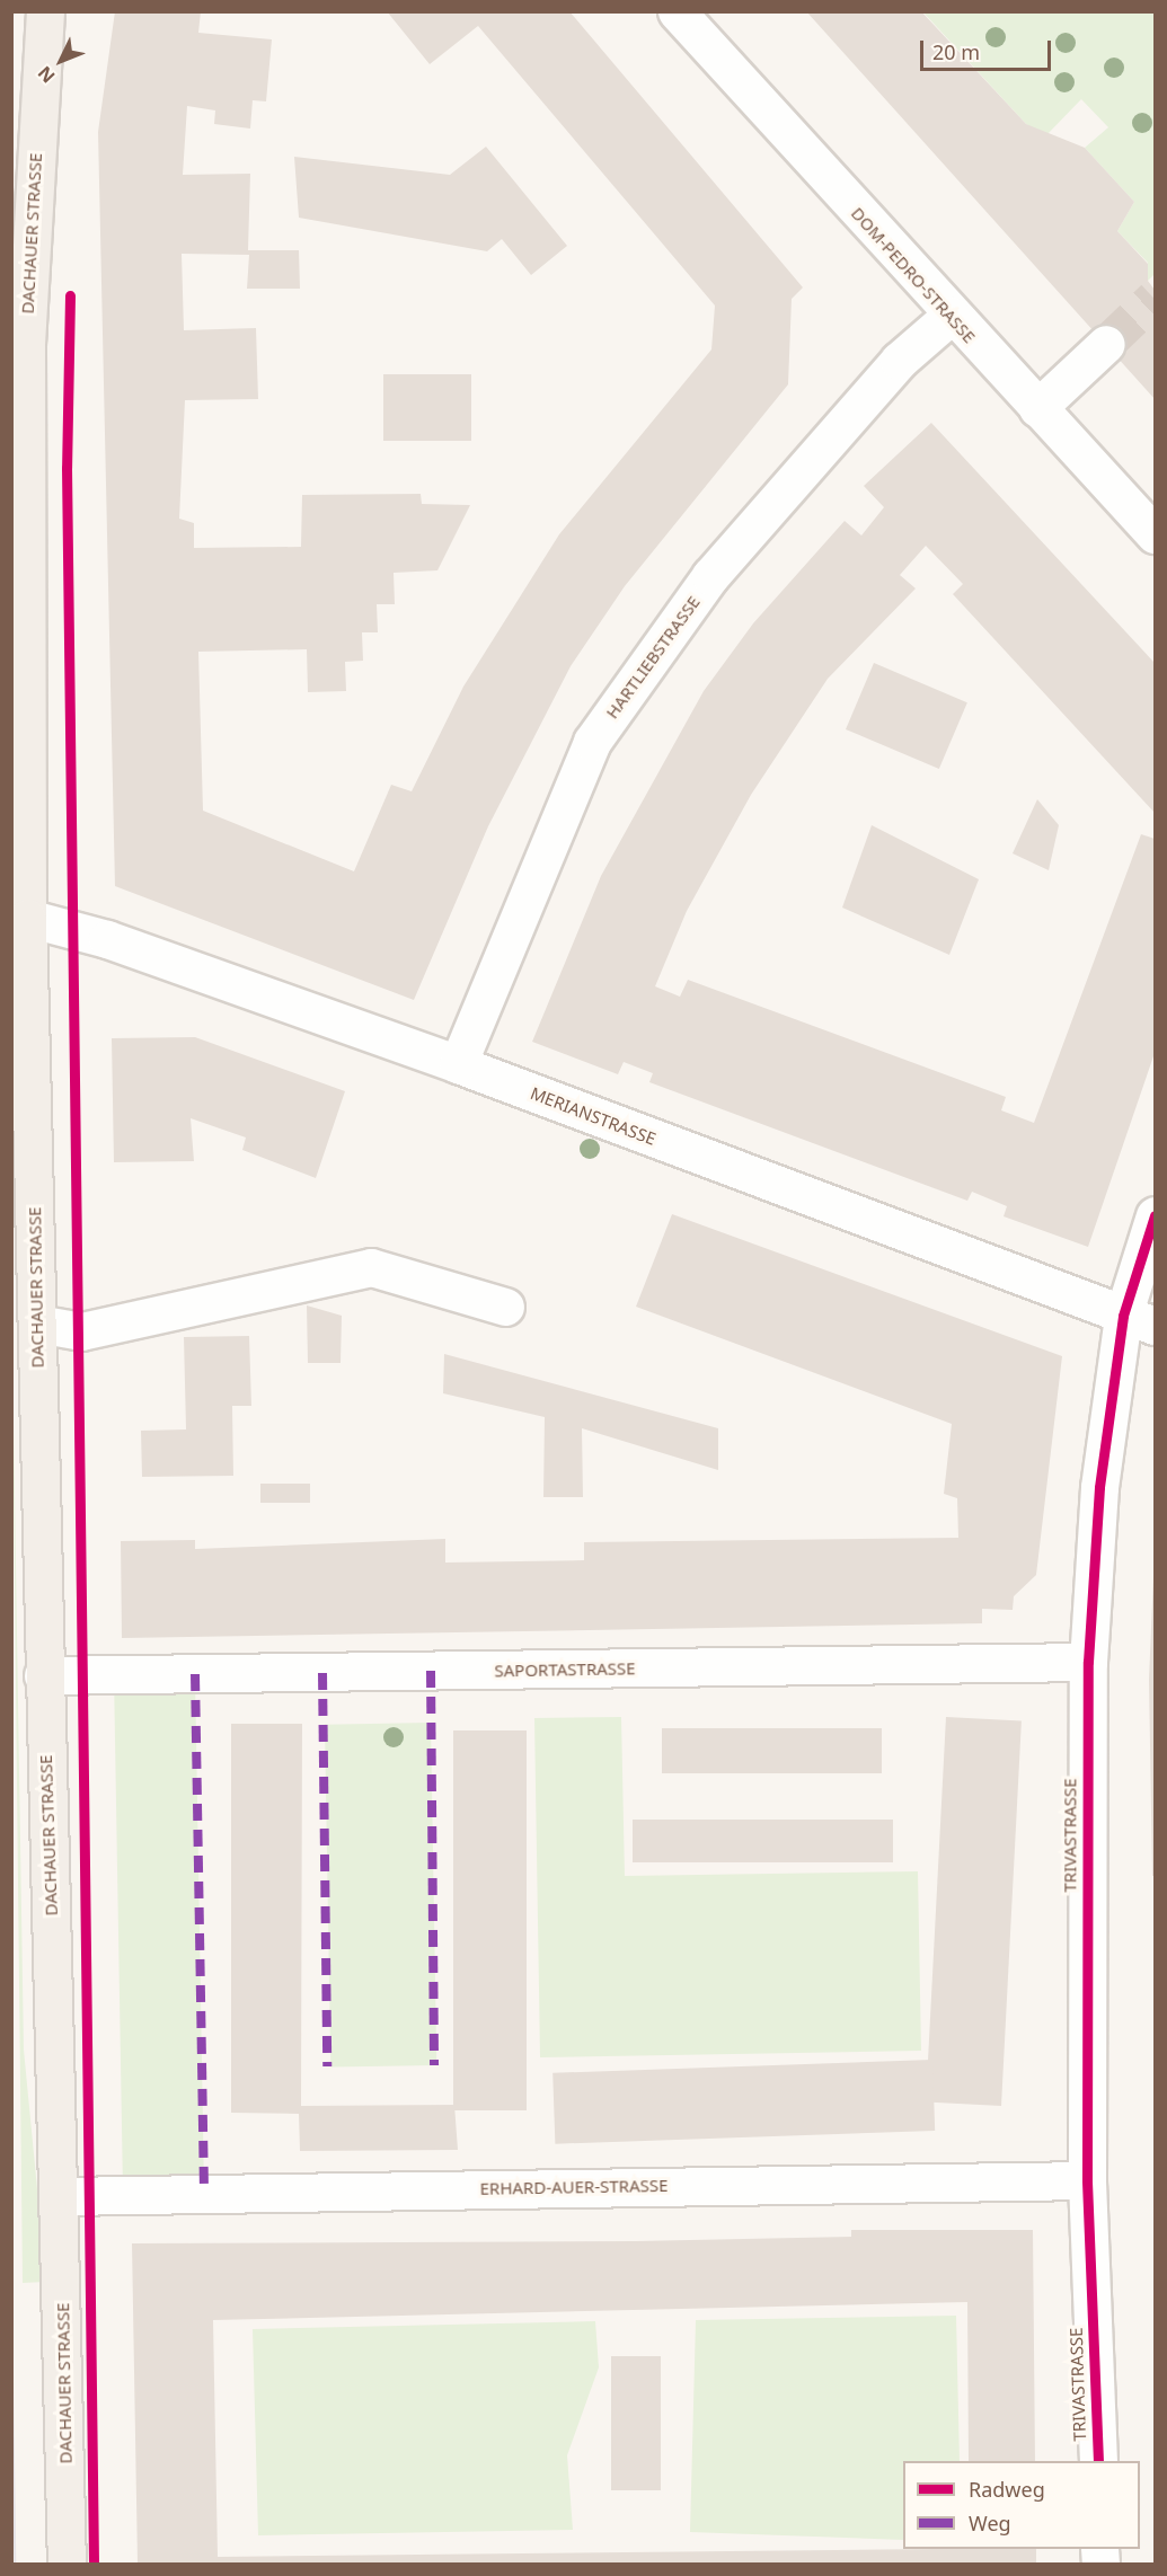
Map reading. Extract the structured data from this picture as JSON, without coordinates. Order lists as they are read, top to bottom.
{
  "streets": {
    "main road": ["DACHAUER STRASSE"],
    "street": [
      "DOM-PEDRO-STRASSE",
      "HARTLIEBSTRASSE",
      "MERIANSTRASSE",
      "SAPORTASTRASSE",
      "TRIVASTRASSE",
      "ERHARD-AUER-STRASSE"
    ]
  },
  "crossings": [
    ["DACHAUER STRASSE", "MERIANSTRASSE"],
    ["DACHAUER STRASSE", "SAPORTASTRASSE"],
    ["DACHAUER STRASSE", "ERHARD-AUER-STRASSE"],
    ["DOM-PEDRO-STRASSE", "HARTLIEBSTRASSE"],
    ["HARTLIEBSTRASSE", "MERIANSTRASSE"],
    ["MERIANSTRASSE", "TRIVASTRASSE"],
    ["SAPORTASTRASSE", "TRIVASTRASSE"],
    ["TRIVASTRASSE", "ERHARD-AUER-STRASSE"]
  ],
  "legend": ["Radweg", "Weg"],
  "scale_bar": "20 m",
  "north": "bottom left"
}
